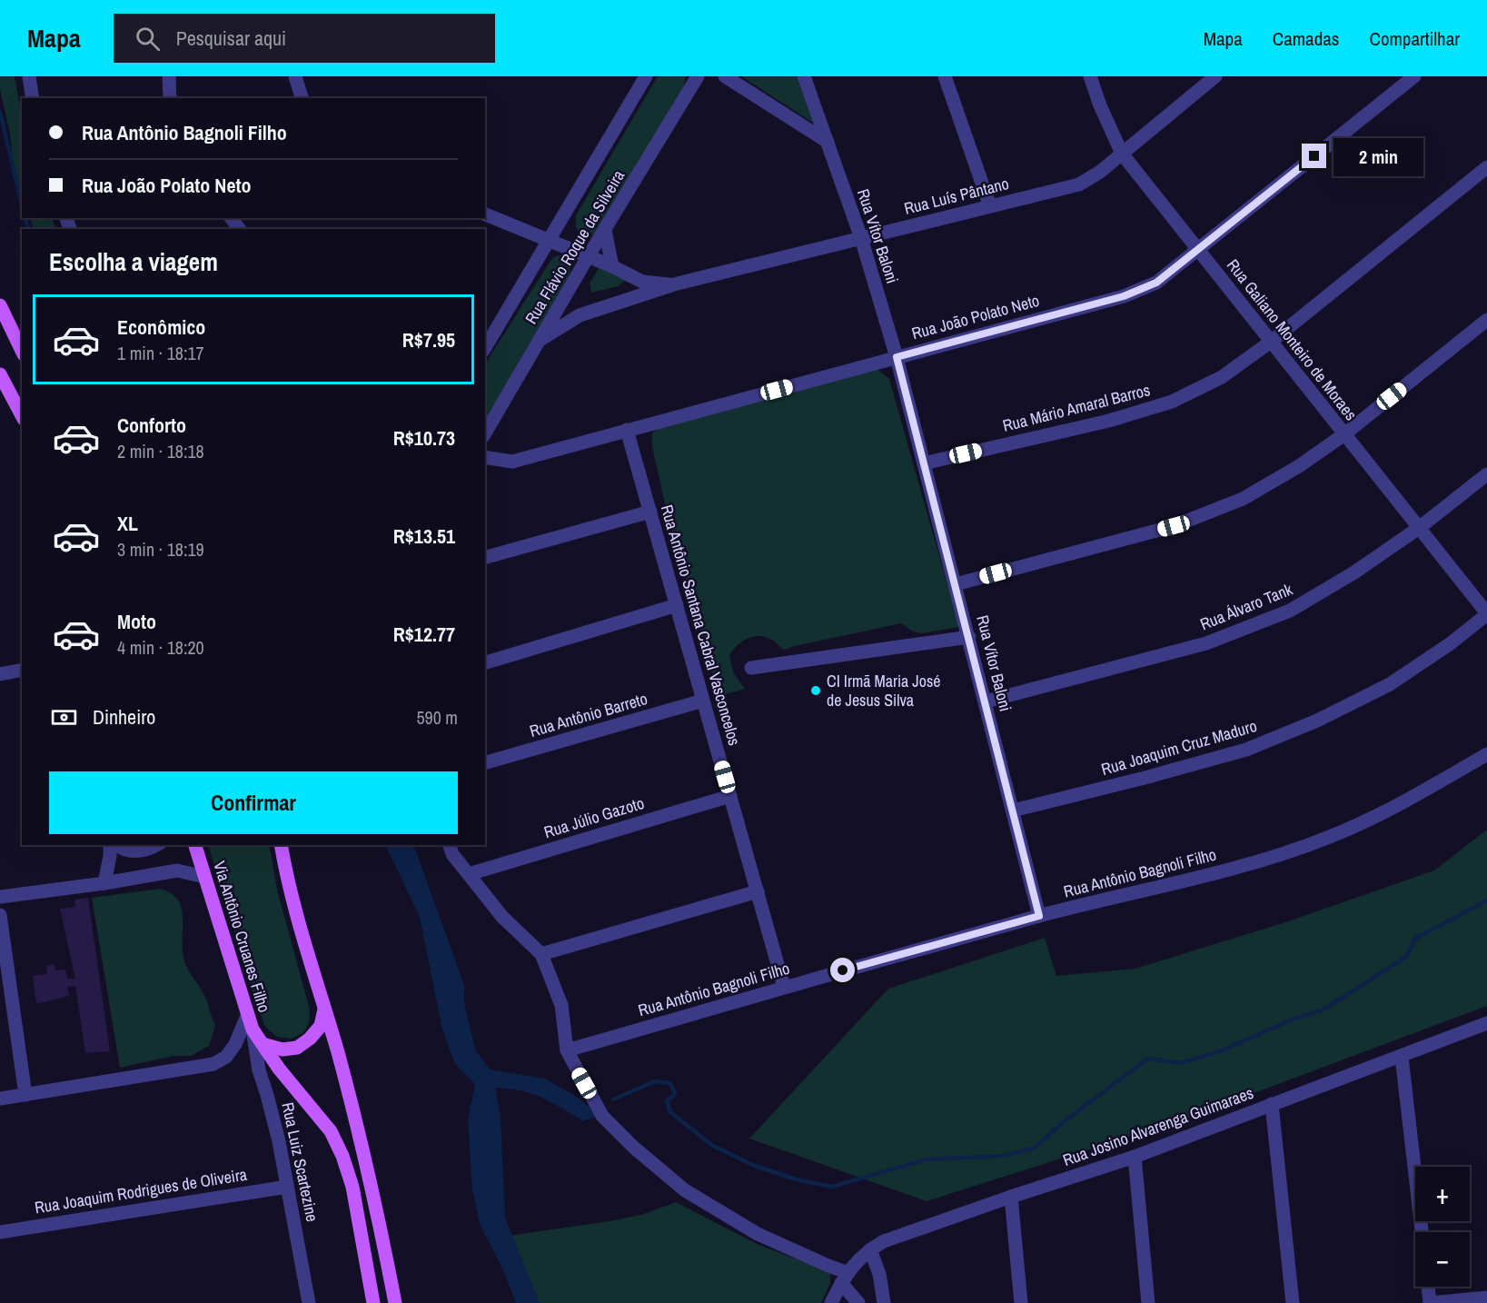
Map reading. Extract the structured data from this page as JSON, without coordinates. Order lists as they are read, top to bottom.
{
  "streets": {
    "main road": ["Via Antônio Cruanes Filho"],
    "street": [
      "Rua Luís Pântano",
      "Rua Vítor Baloni",
      "Rua Flávio Roque da Silveira",
      "Rua João Polato Neto",
      "Rua Galiano Monteiro de Moraes",
      "Rua Mário Amaral Barros",
      "Rua Álvaro Tank",
      "Rua Antônio Santana Cabral Vasconcelos",
      "Rua Antônio Barreto",
      "Rua Joaquim Cruz Maduro",
      "Rua Júlio Gazoto",
      "Rua Antônio Bagnoli Filho",
      "Rua Josino Alvarenga Guimaraes",
      "Rua Luiz Scartezine",
      "Rua Joaquim Rodrigues de Oliveira"
    ]
  },
  "crossings": [
    ["Rua Luís Pântano", "Rua Vítor Baloni"],
    ["Rua Luís Pântano", "Rua Flávio Roque da Silveira"],
    ["Rua Luís Pântano", "Rua Galiano Monteiro de Moraes"],
    ["Rua Vítor Baloni", "Rua João Polato Neto"],
    ["Rua Vítor Baloni", "Rua Mário Amaral Barros"],
    ["Rua Vítor Baloni", "Rua Álvaro Tank"],
    ["Rua Vítor Baloni", "Rua Joaquim Cruz Maduro"],
    ["Rua Vítor Baloni", "Rua Antônio Bagnoli Filho"],
    ["Rua João Polato Neto", "Rua Galiano Monteiro de Moraes"],
    ["Rua João Polato Neto", "Rua Antônio Santana Cabral Vasconcelos"],
    ["Rua Galiano Monteiro de Moraes", "Rua Mário Amaral Barros"],
    ["Rua Galiano Monteiro de Moraes", "Rua Álvaro Tank"],
    ["Rua Galiano Monteiro de Moraes", "Rua Joaquim Cruz Maduro"],
    ["Rua Antônio Santana Cabral Vasconcelos", "Rua Antônio Barreto"],
    ["Rua Antônio Santana Cabral Vasconcelos", "Rua Júlio Gazoto"],
    ["Rua Antônio Santana Cabral Vasconcelos", "Rua Antônio Bagnoli Filho"],
    ["Via Antônio Cruanes Filho", "Rua Luiz Scartezine"],
    ["Rua Luiz Scartezine", "Rua Joaquim Rodrigues de Oliveira"]
  ],
  "places": ["CI Irmã Maria José de Jesus Silva"],
  "page": {
    "header": "Mapa",
    "search": "Pesquisar aqui",
    "nav": ["Mapa", "Camadas", "Compartilhar"],
    "banner": ["Rua Antônio Bagnoli Filho", "Rua João Polato Neto"],
    "bubble": "2 min",
    "heading": "Escolha a viagem",
    "list": [
      {
        "name": "Econômico",
        "note": "1 min · 18:17",
        "value": "R$7.95"
      },
      {
        "name": "Conforto",
        "note": "2 min · 18:18",
        "value": "R$10.73"
      },
      {
        "name": "XL",
        "note": "3 min · 18:19",
        "value": "R$13.51"
      },
      {
        "name": "Moto",
        "note": "4 min · 18:20",
        "value": "R$12.77"
      }
    ],
    "pay": ["Dinheiro", "590 m"],
    "buttons": "Confirmar",
    "map_buttons": ["+", "−"]
  }
}
